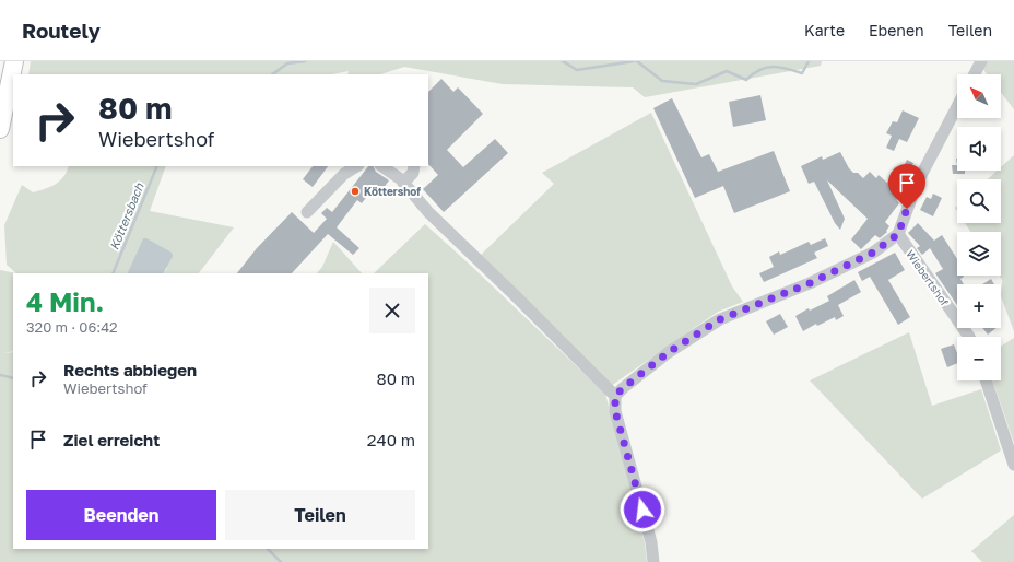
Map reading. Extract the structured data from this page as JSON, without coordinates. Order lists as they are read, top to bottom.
{
  "streets": {
    "street": ["Wiebertshof"]
  },
  "water": ["Köttersbach"],
  "places": ["Köttershof"],
  "north": "top left",
  "page": {
    "header": "Routely",
    "nav": ["Karte", "Ebenen", "Teilen"],
    "map_buttons": ["+", "−"],
    "turn": ["80 m", "Wiebertshof"],
    "heading": ["4 Min.", "320 m · 06:42"],
    "list": [
      {
        "name": "Rechts abbiegen",
        "note": "Wiebertshof",
        "value": "80 m"
      },
      {
        "name": "Ziel erreicht",
        "value": "240 m"
      }
    ],
    "buttons": ["Beenden", "Teilen"]
  }
}
